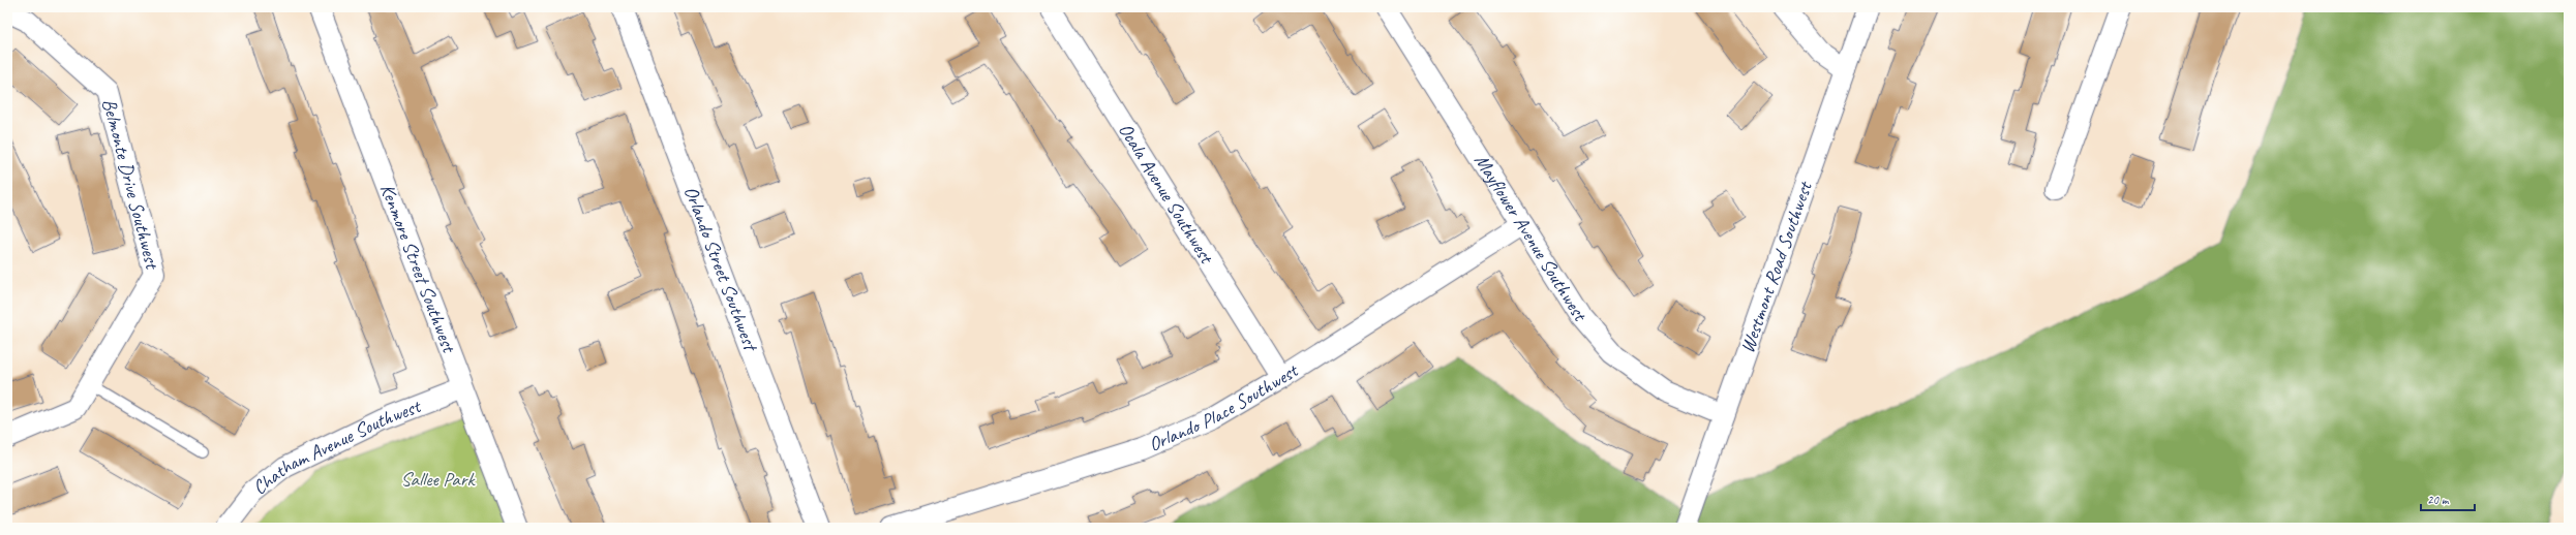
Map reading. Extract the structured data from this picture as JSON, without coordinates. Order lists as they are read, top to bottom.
{
  "streets": {
    "street": [
      "Belmonte Drive Southwest",
      "Ocala Avenue Southwest",
      "Mayflower Avenue Southwest",
      "Kenmore Street Southwest",
      "Orlando Street Southwest",
      "Westmont Road Southwest",
      "Orlando Place Southwest",
      "Chatham Avenue Southwest"
    ]
  },
  "crossings": [
    ["Ocala Avenue Southwest", "Orlando Place Southwest"],
    ["Mayflower Avenue Southwest", "Westmont Road Southwest"],
    ["Mayflower Avenue Southwest", "Orlando Place Southwest"],
    ["Kenmore Street Southwest", "Chatham Avenue Southwest"]
  ],
  "parks": ["Sallee Park"],
  "scale_bar": "20 m"
}
